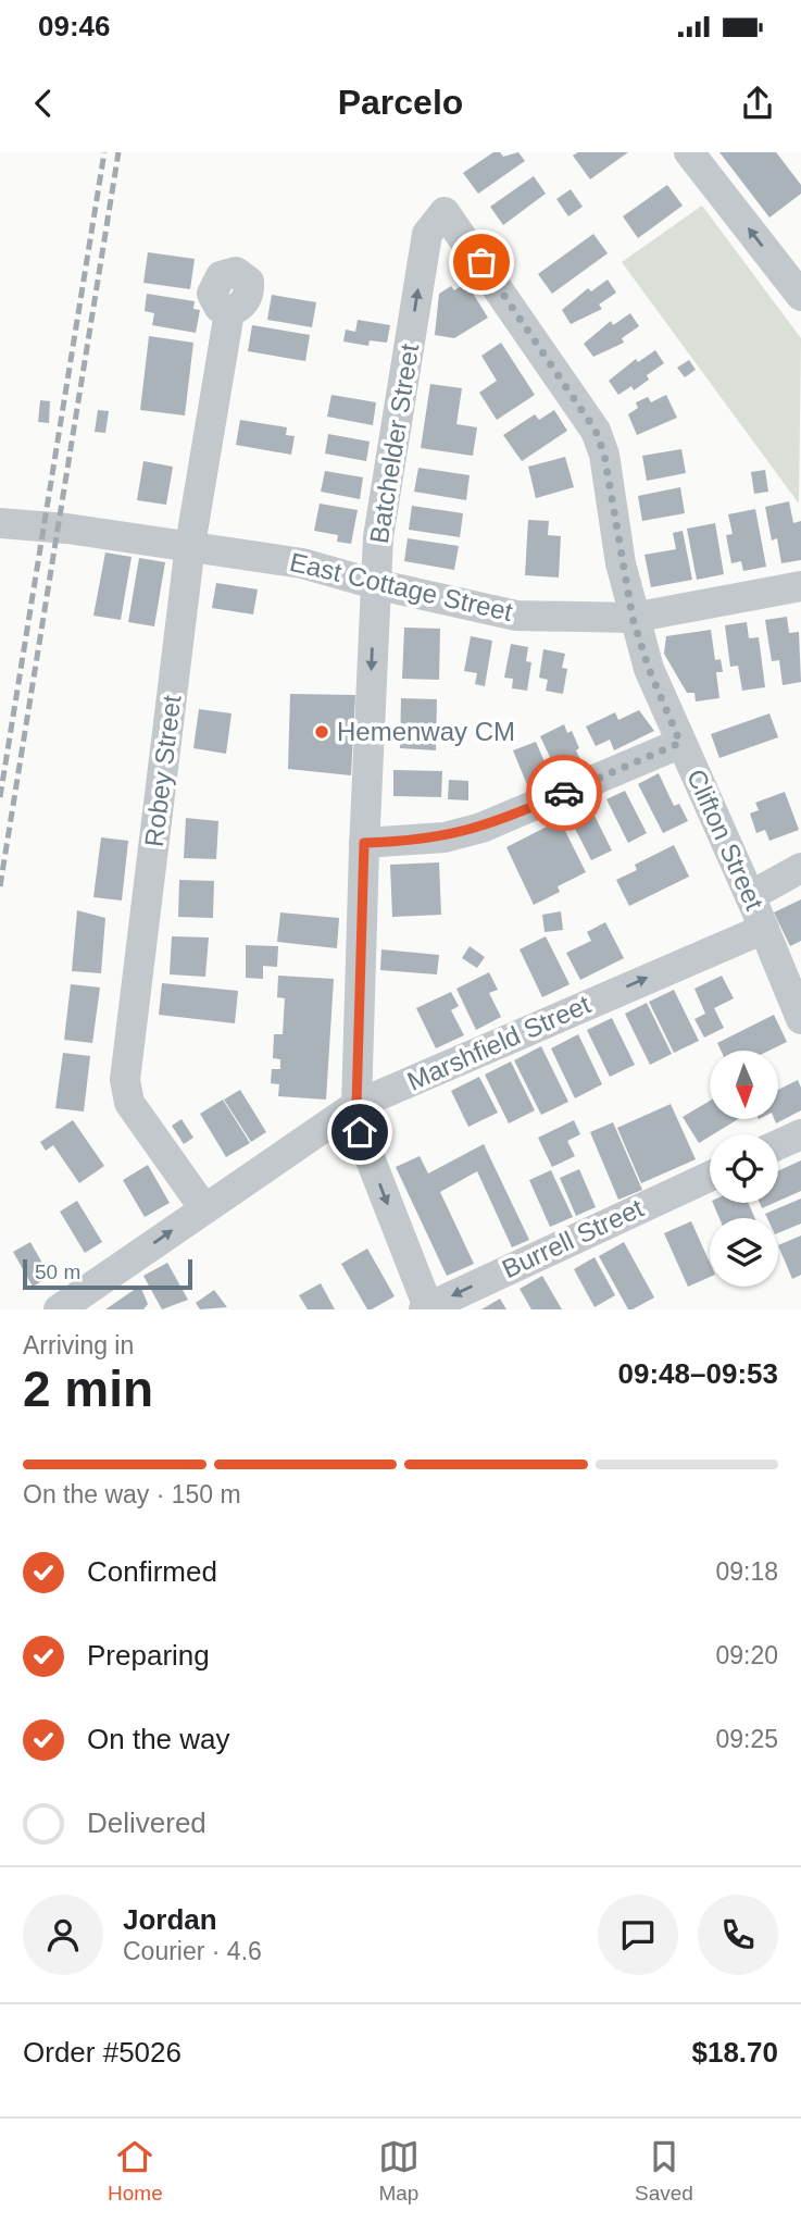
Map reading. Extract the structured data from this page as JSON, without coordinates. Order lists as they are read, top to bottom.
{
  "streets": {
    "street": [
      "Batchelder Street",
      "East Cottage Street",
      "Robey Street",
      "Clifton Street",
      "Marshfield Street",
      "Burrell Street"
    ]
  },
  "crossings": [
    ["Batchelder Street", "East Cottage Street"],
    ["Batchelder Street", "Clifton Street"],
    ["Batchelder Street", "Marshfield Street"],
    ["Batchelder Street", "Burrell Street"],
    ["East Cottage Street", "Robey Street"],
    ["East Cottage Street", "Clifton Street"],
    ["Robey Street", "Marshfield Street"],
    ["Clifton Street", "Marshfield Street"]
  ],
  "one_way": ["Burrell Street"],
  "places": ["Hemenway CM"],
  "scale_bar": "50 m",
  "north": "bottom",
  "page": {
    "status": "09:46",
    "header": "Parcelo",
    "scale": "50 m",
    "heading": ["2 min", "Arriving in", "09:48–09:53"],
    "panel": [
      "Jordan",
      "Courier · 4.6",
      "Order #5026",
      "$18.70"
    ],
    "bar": "On the way · 150 m",
    "list": [
      ["Confirmed", "09:18"],
      ["Preparing", "09:20"],
      ["On the way", "09:25"],
      "Delivered"
    ],
    "tabs": ["Home", "Map", "Saved"]
  }
}
